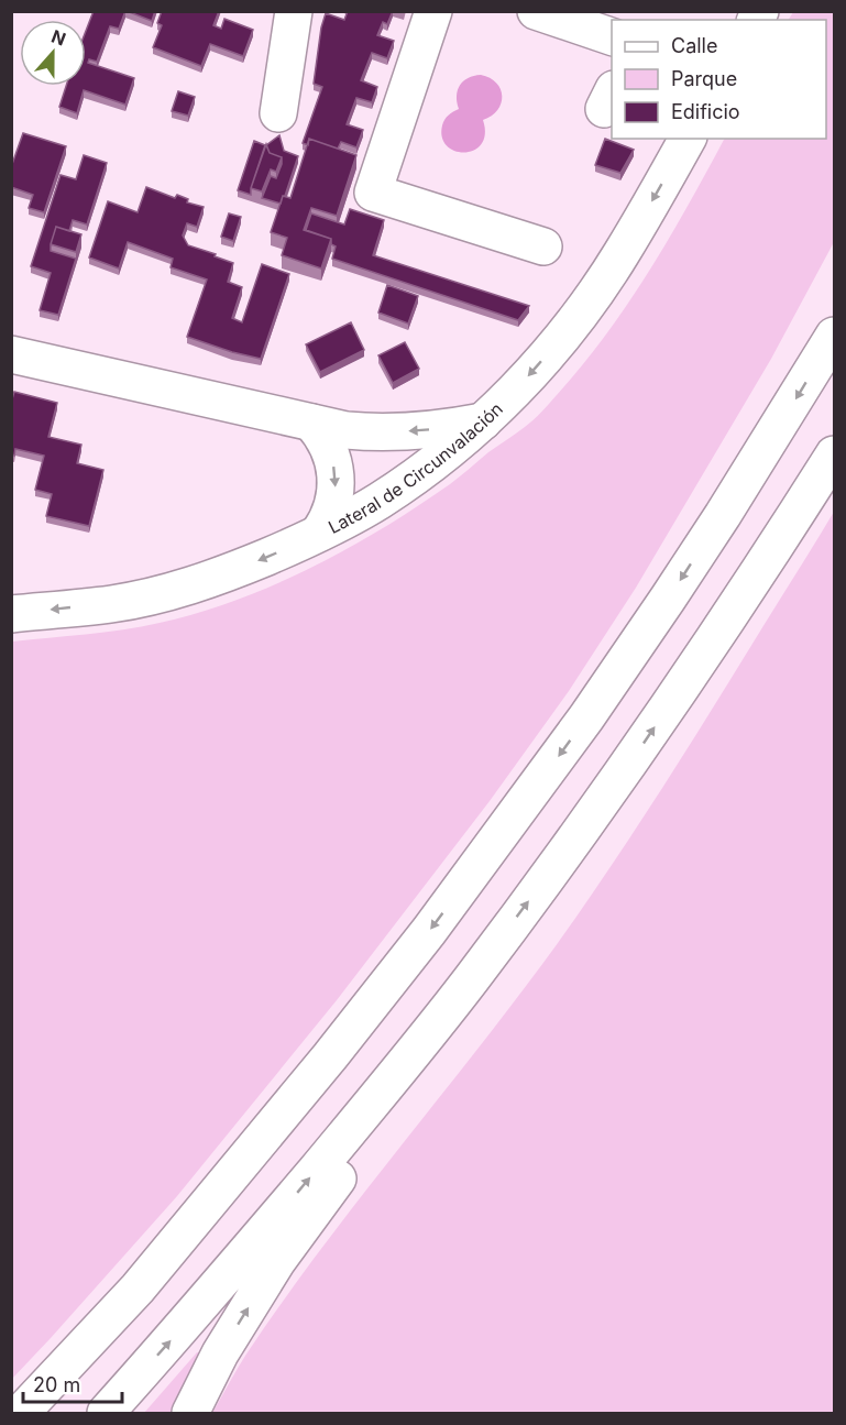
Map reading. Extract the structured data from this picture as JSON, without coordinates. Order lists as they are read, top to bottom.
{
  "streets": {
    "main road": ["Lateral de Circunvalación"]
  },
  "legend": ["Calle", "Parque", "Edificio"],
  "scale_bar": "20 m",
  "north": "top"
}
